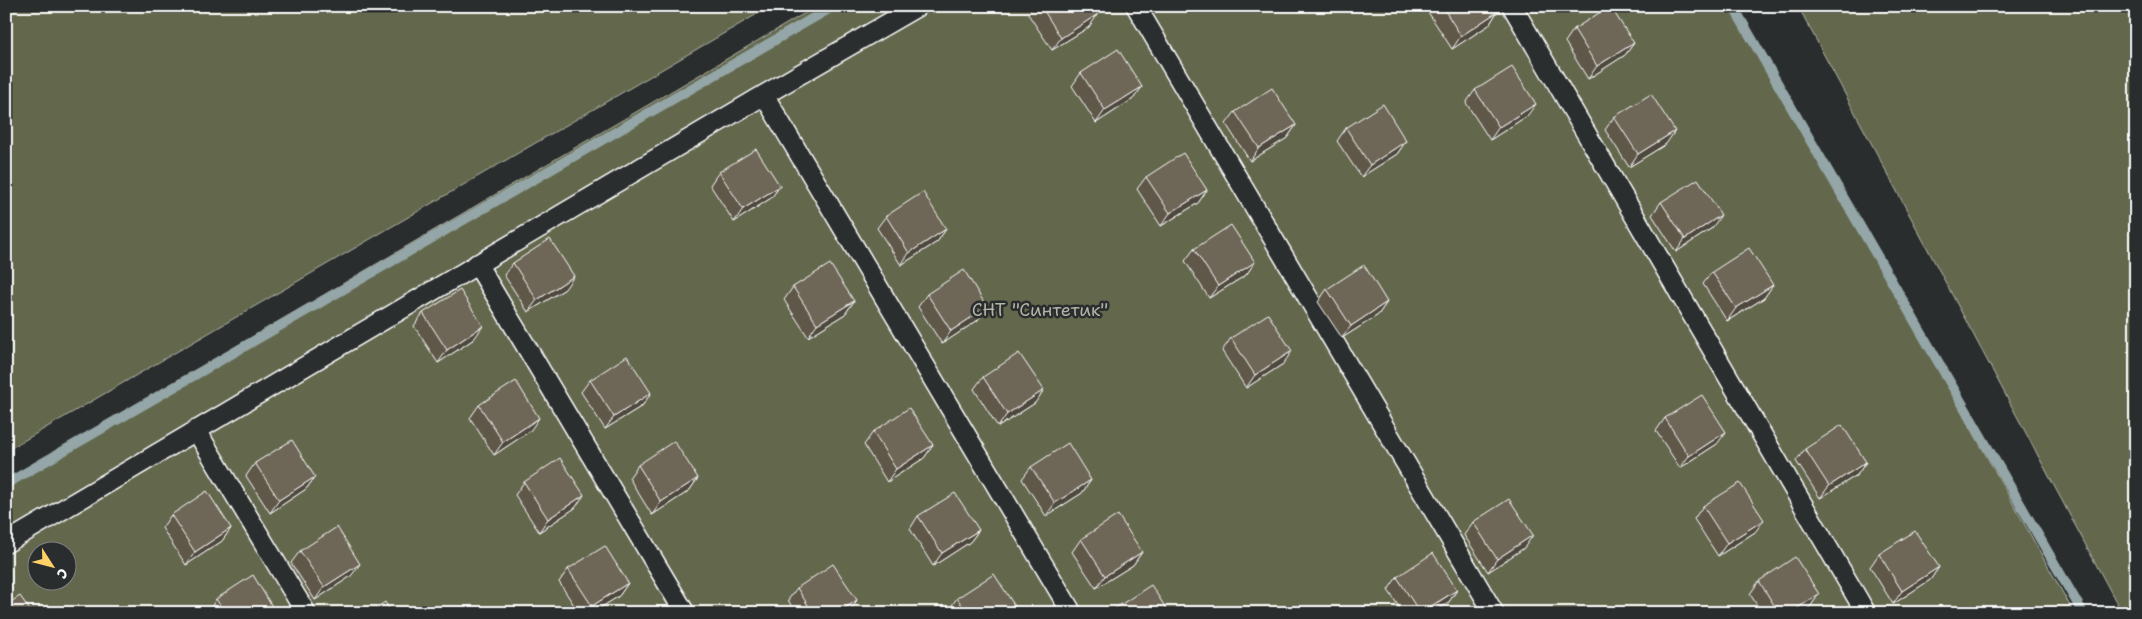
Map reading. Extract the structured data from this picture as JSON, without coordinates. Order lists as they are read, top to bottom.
{
  "parks": ["СНТ \"Синтетик\""],
  "north": "bottom right"
}
